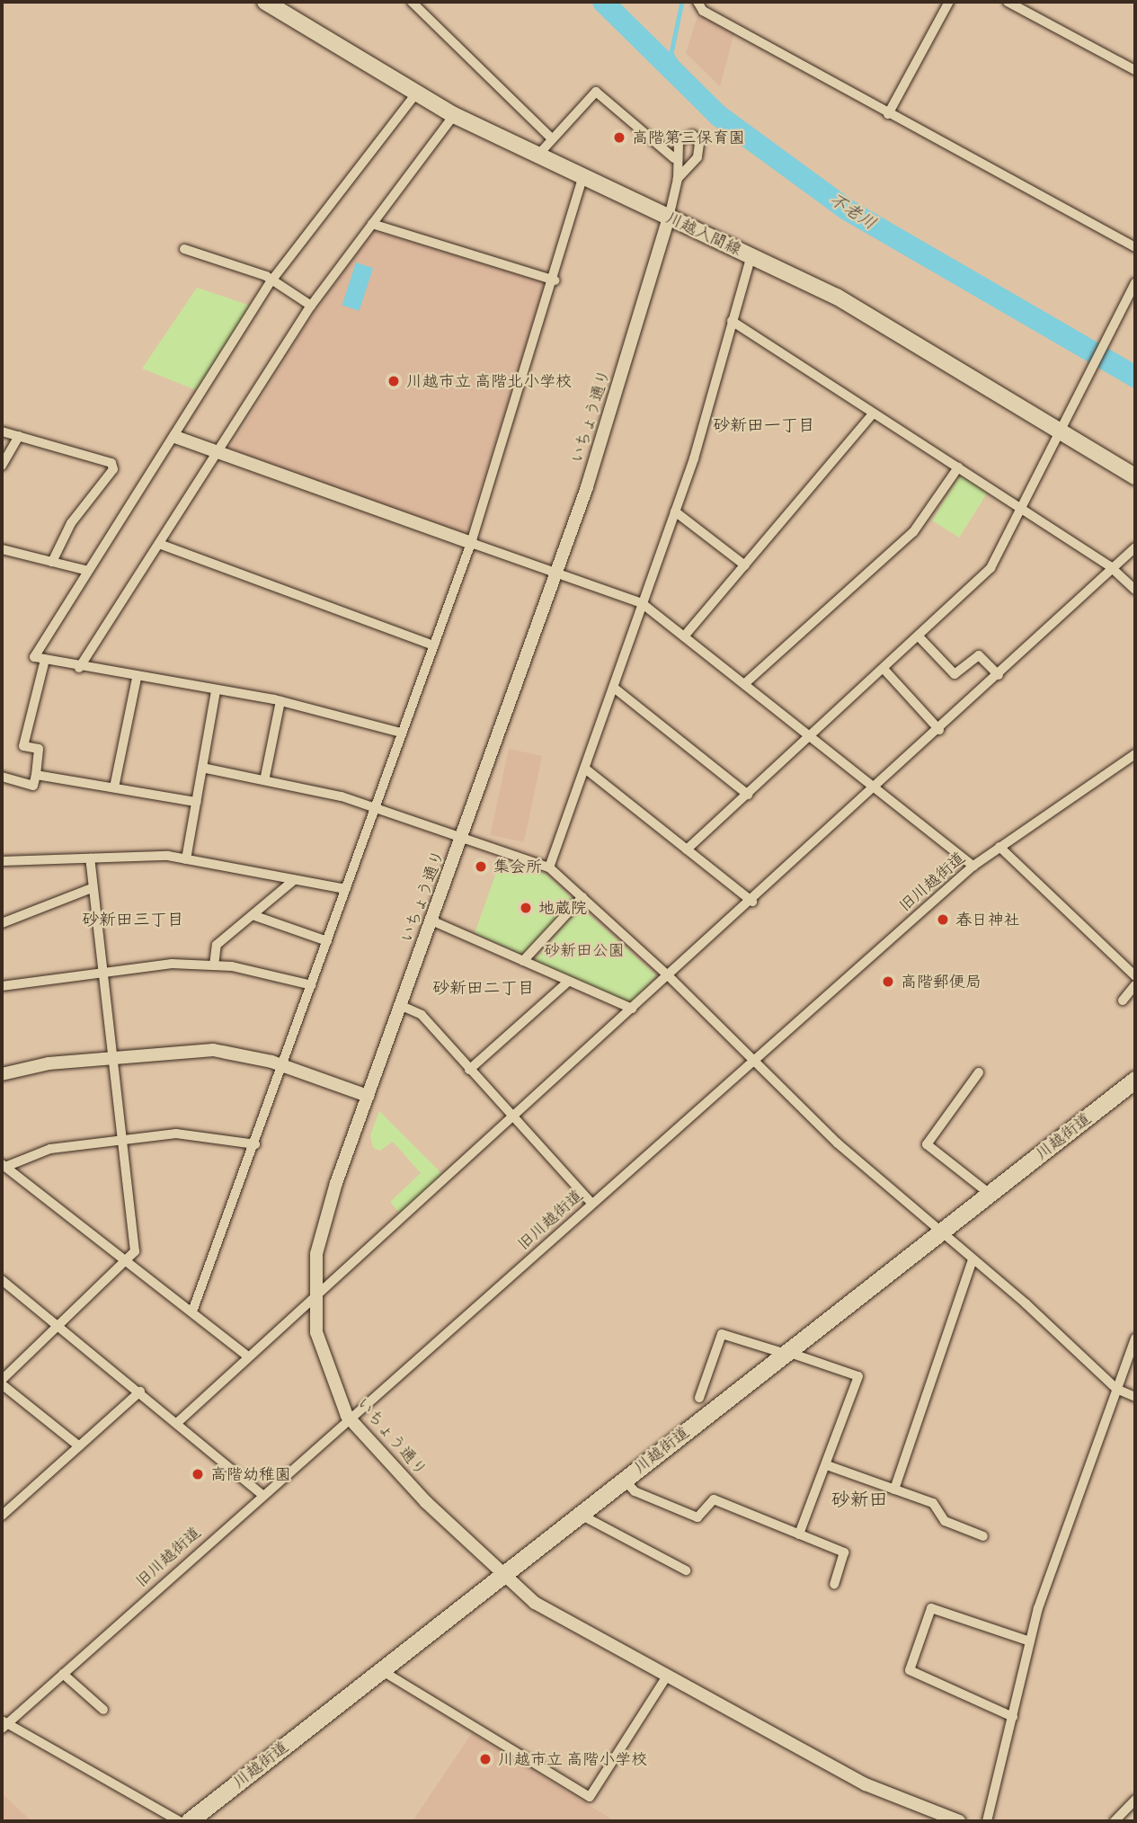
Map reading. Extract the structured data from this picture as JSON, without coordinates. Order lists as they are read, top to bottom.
{
  "streets": {
    "highway": ["川越街道"],
    "main road": ["川越入間線"],
    "street": ["いちょう通り", "旧川越街道"]
  },
  "crossings": [
    ["川越入間線", "いちょう通り"],
    ["いちょう通り", "旧川越街道"],
    ["いちょう通り", "川越街道"]
  ],
  "districts": [
    "砂新田一丁目",
    "砂新田三丁目",
    "砂新田二丁目",
    "砂新田"
  ],
  "water": ["不老川"],
  "parks": ["砂新田公園"],
  "places": [
    "高階第三保育園",
    "川越市立 高階北小学校",
    "集会所",
    "地蔵院",
    "春日神社",
    "高階郵便局",
    "高階幼稚園",
    "川越市立 高階小学校"
  ]
}
